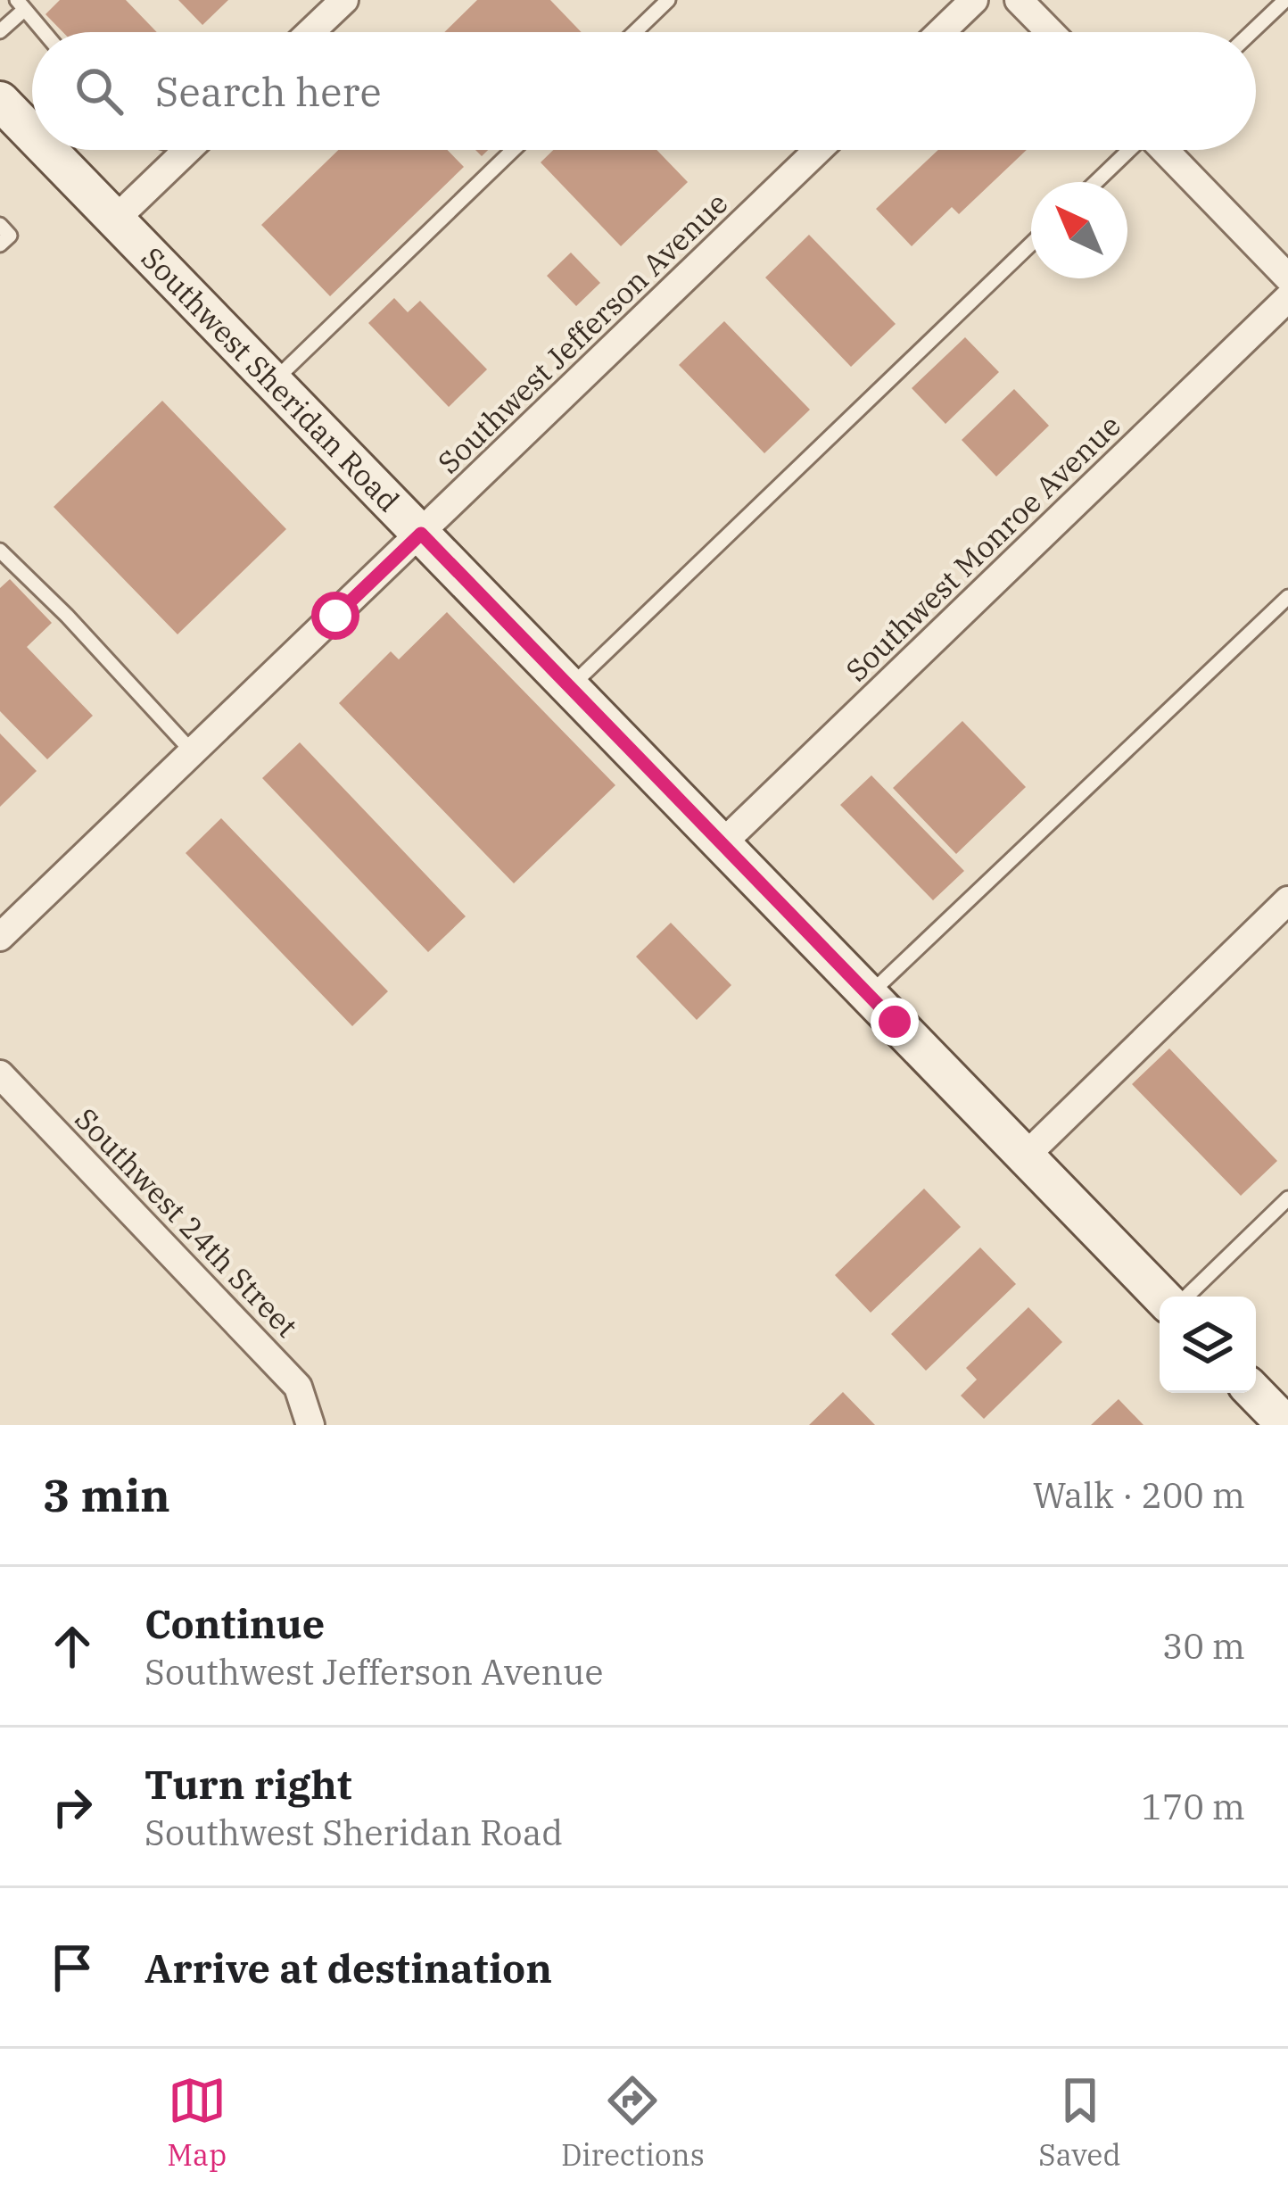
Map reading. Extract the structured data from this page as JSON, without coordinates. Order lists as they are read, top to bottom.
{
  "streets": {
    "street": [
      "Southwest Jefferson Avenue",
      "Southwest Sheridan Road",
      "Southwest Monroe Avenue",
      "Southwest 24th Street"
    ]
  },
  "crossings": [
    ["Southwest Jefferson Avenue", "Southwest Sheridan Road"],
    ["Southwest Sheridan Road", "Southwest Monroe Avenue"]
  ],
  "north": "top left",
  "page": {
    "search": "Search here",
    "heading": ["3 min", "Walk · 200 m"],
    "list": [
      ["Continue", "Southwest Jefferson Avenue", "30 m"],
      ["Turn right", "Southwest Sheridan Road", "170 m"],
      "Arrive at destination"
    ],
    "nav": ["Map", "Directions", "Saved"]
  }
}
